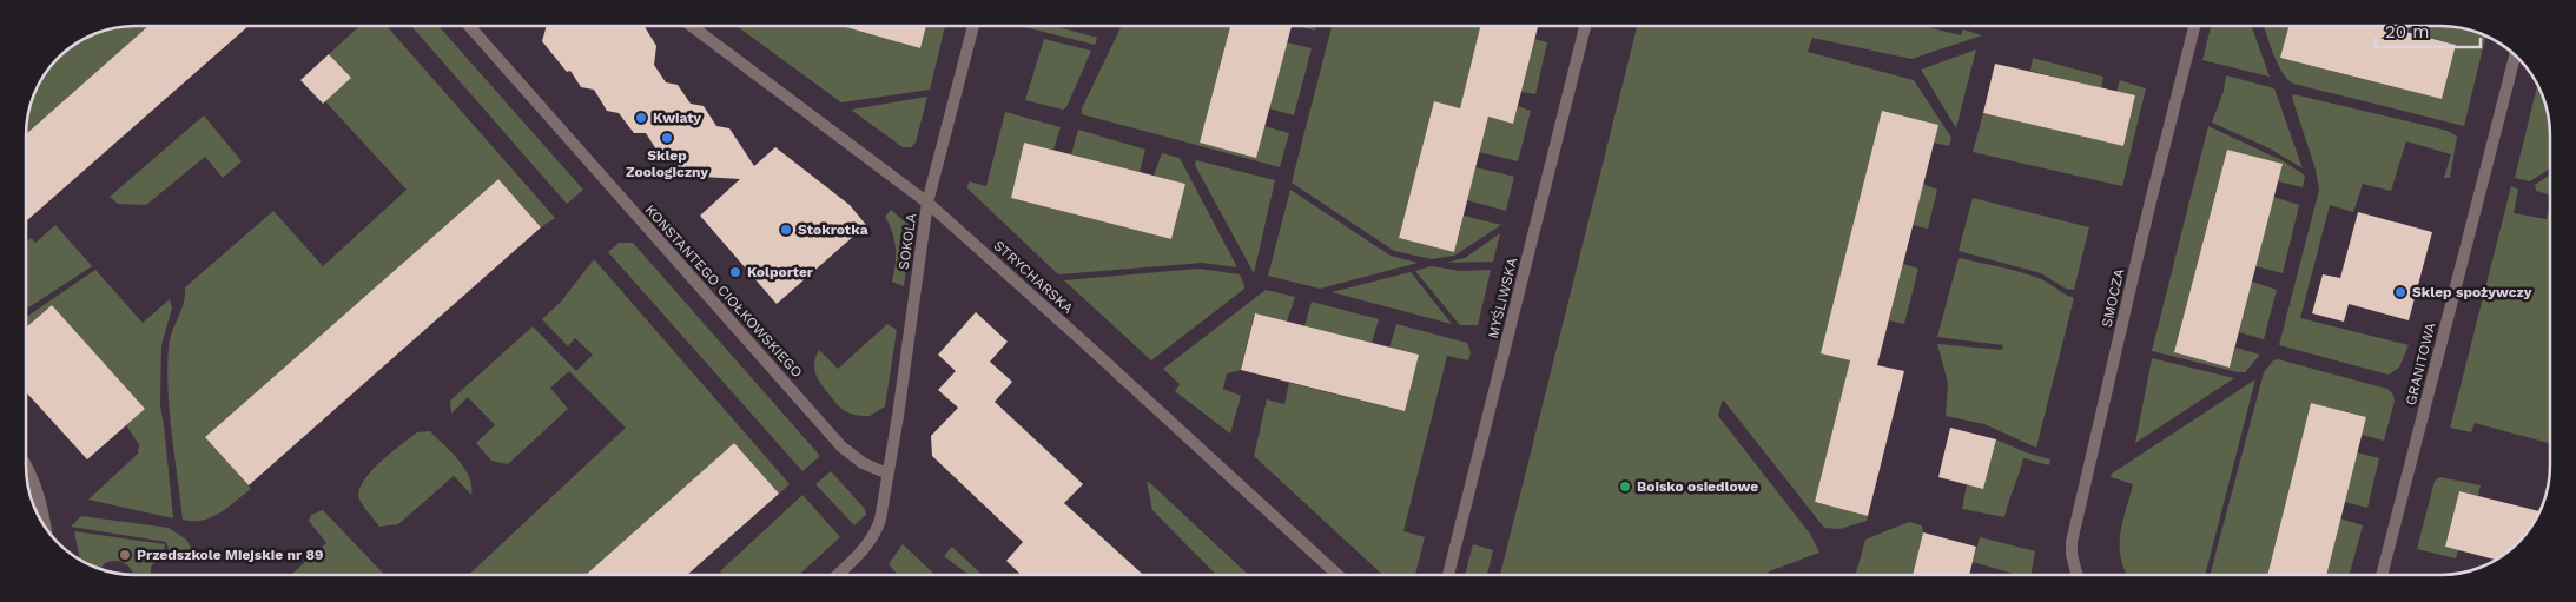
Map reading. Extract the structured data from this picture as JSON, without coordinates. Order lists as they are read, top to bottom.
{
  "streets": {
    "street": [
      "SOKOLA",
      "STRYCHARSKA",
      "KONSTANTEGO CIOŁKOWSKIEGO",
      "MYŚLIWSKA",
      "SMOCZA",
      "GRANITOWA"
    ]
  },
  "crossings": [
    ["SOKOLA", "STRYCHARSKA"],
    ["SOKOLA", "KONSTANTEGO CIOŁKOWSKIEGO"]
  ],
  "places": [
    "Kwiaty",
    "Sklep Zoologiczny",
    "Stokrotka",
    "Kolporter",
    "Sklep spożywczy",
    "Boisko osiedlowe",
    "Przedszkole Miejskie nr 89"
  ],
  "scale_bar": "20 m"
}
